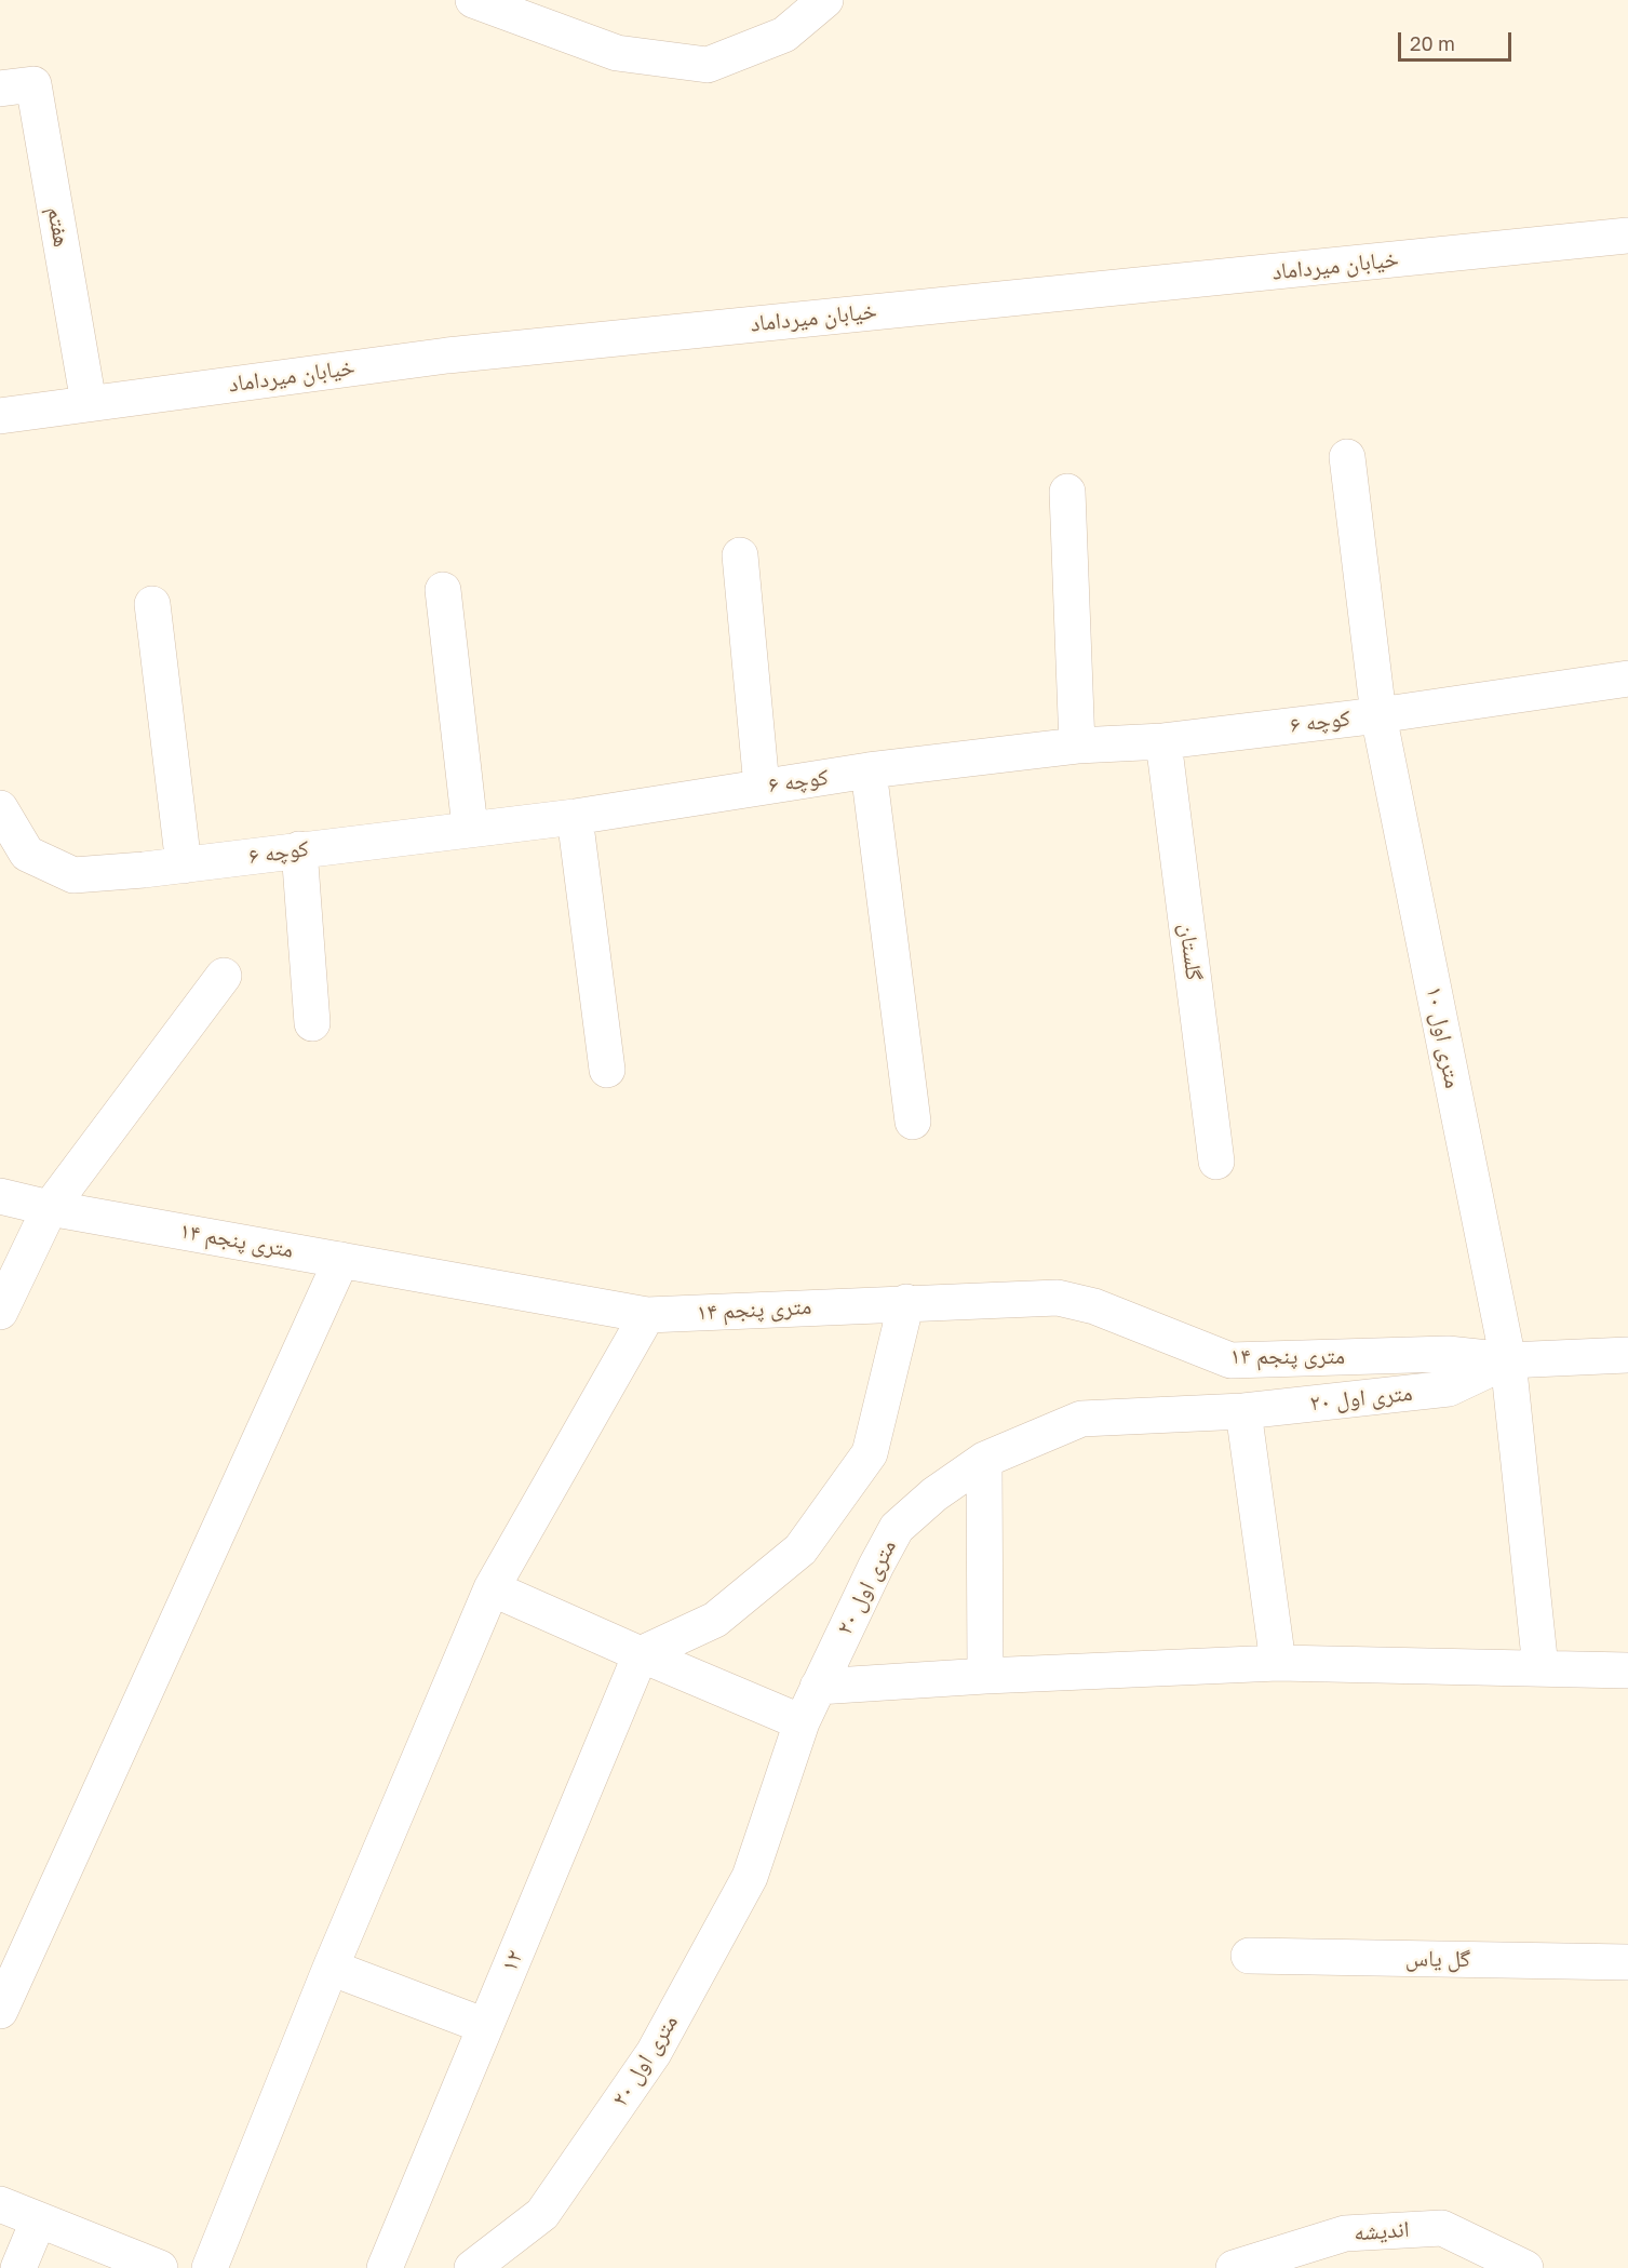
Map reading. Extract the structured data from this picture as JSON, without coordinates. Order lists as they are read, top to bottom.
{
  "streets": {
    "street": [
      "هفتم",
      "خیابان میرداماد",
      "کوچه ۶",
      "گلستان",
      "۱۰ متری اول",
      "۱۴ متری پنجم",
      "۲۰ متری اول",
      "گل یاس",
      "۱۲",
      "اندیشه"
    ]
  },
  "crossings": [
    ["هفتم", "خیابان میرداماد"],
    ["کوچه ۶", "گلستان"],
    ["کوچه ۶", "۱۰ متری اول"],
    ["۱۰ متری اول", "۱۴ متری پنجم"],
    ["۱۰ متری اول", "۲۰ متری اول"],
    ["۱۴ متری پنجم", "۲۰ متری اول"]
  ],
  "scale_bar": "20 m"
}
